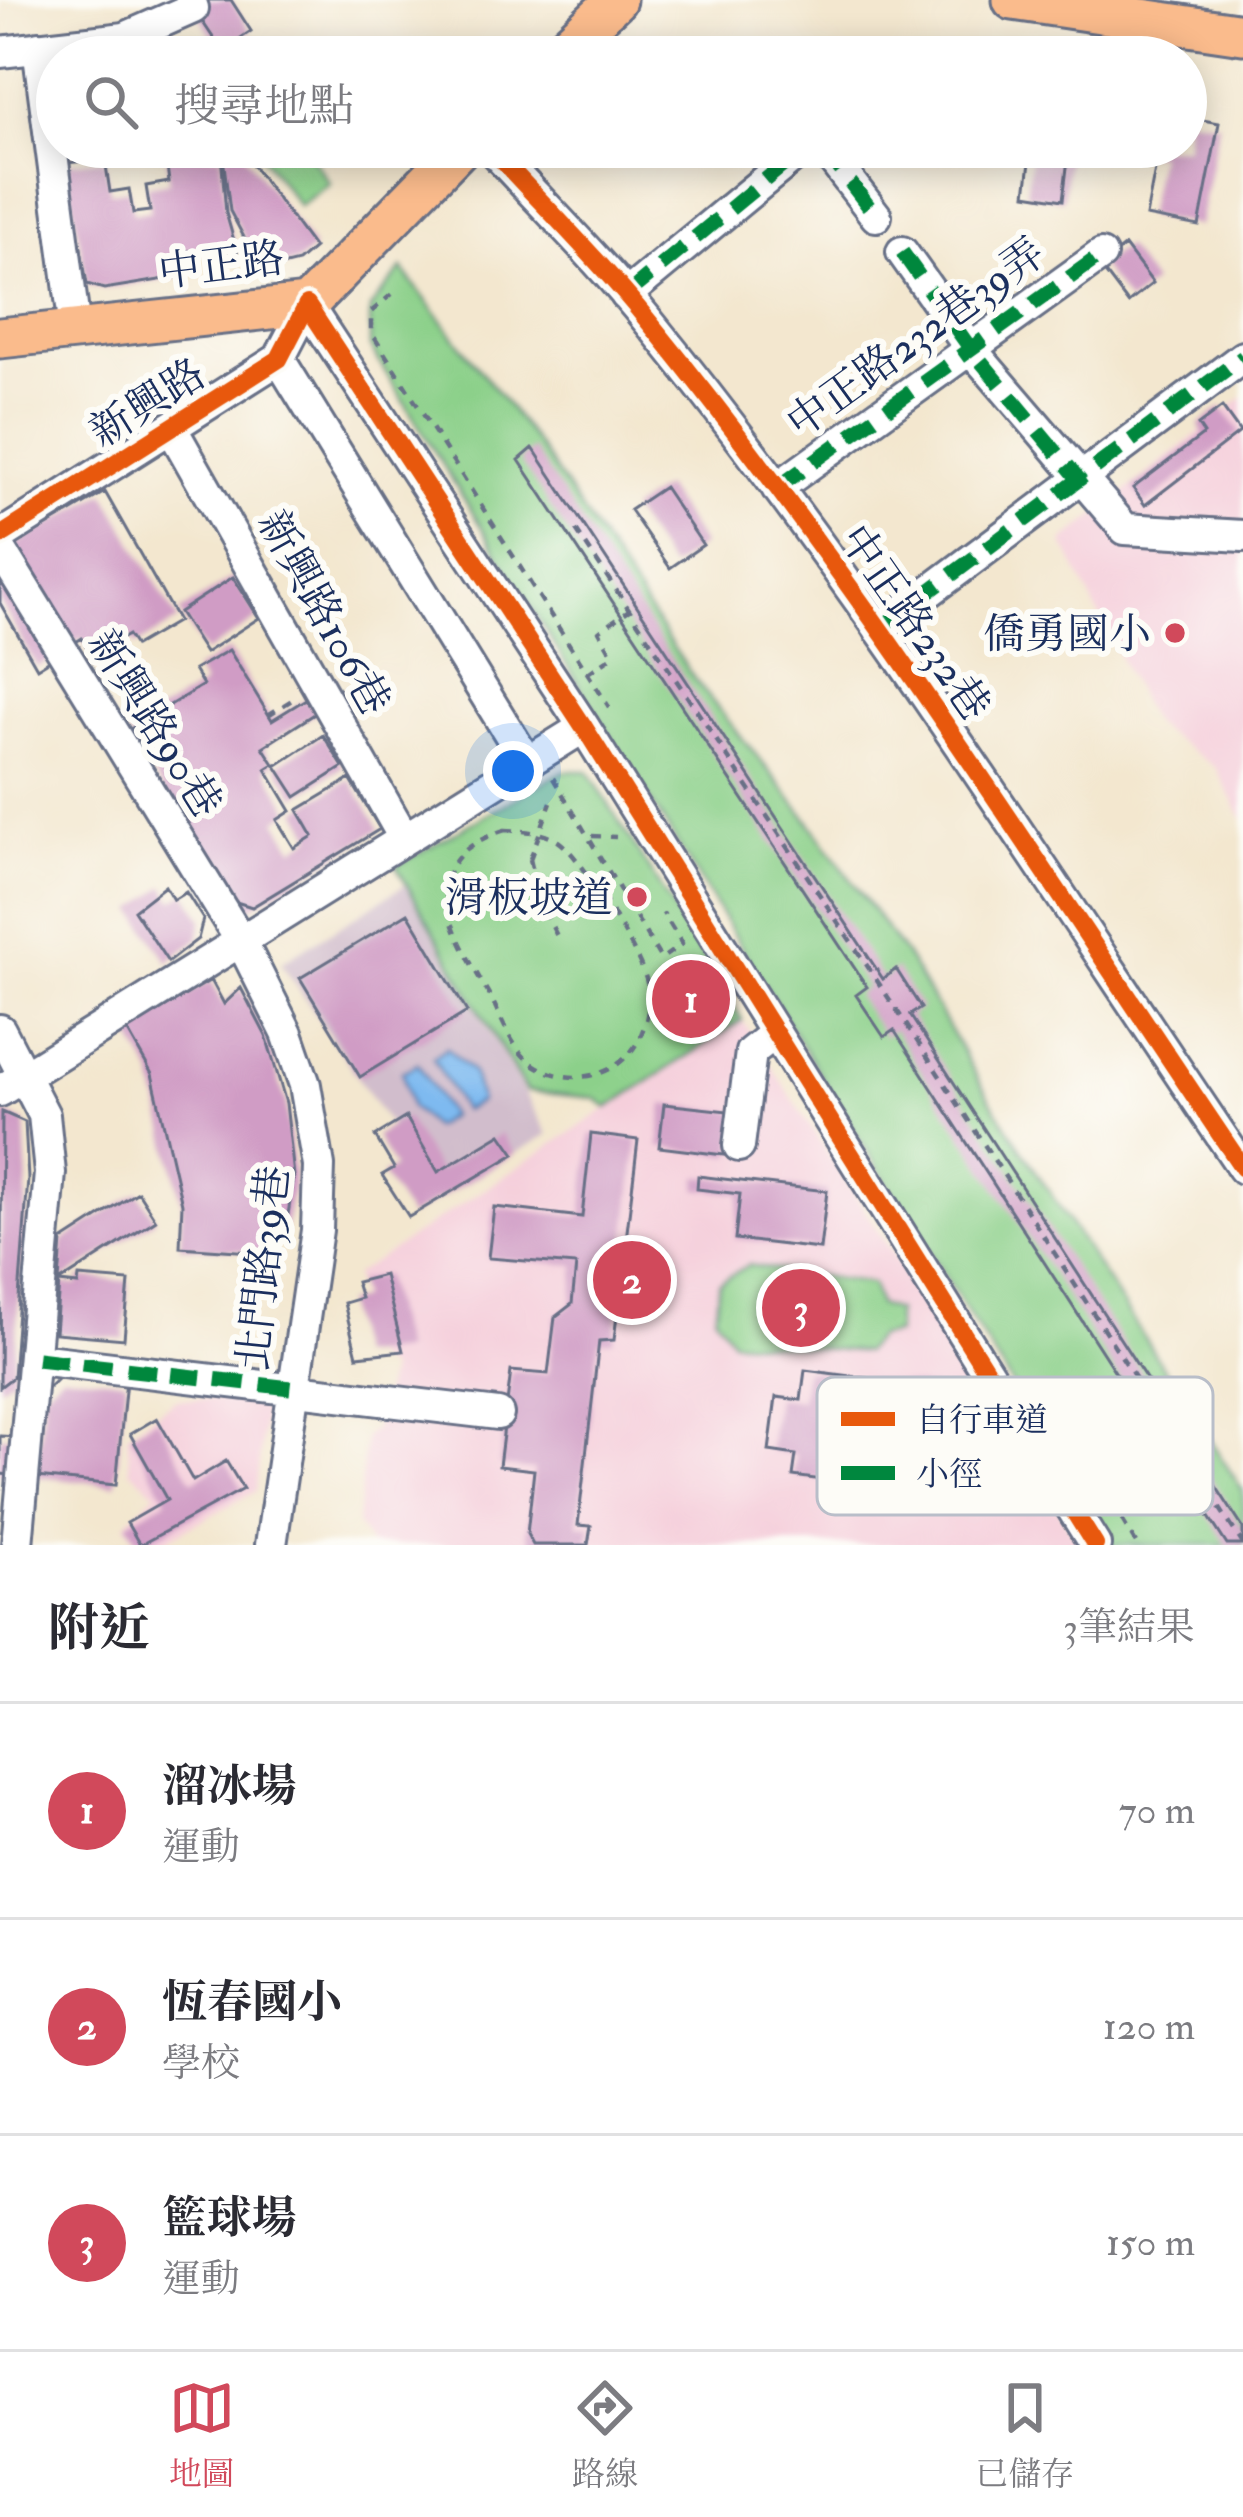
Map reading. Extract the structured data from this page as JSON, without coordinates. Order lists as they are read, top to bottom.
{
  "streets": {
    "main road": ["中正路"],
    "street": [
      "中正路232巷39弄",
      "新興路",
      "新興路106巷",
      "中正路232巷",
      "新興路90巷",
      "北門路39巷"
    ]
  },
  "crossings": [
    ["中正路", "新興路"],
    ["中正路232巷39弄", "中正路232巷"],
    ["新興路", "新興路106巷"],
    ["新興路90巷", "北門路39巷"]
  ],
  "places": ["僑勇國小", "滑板坡道"],
  "legend": ["自行車道", "小徑"],
  "page": {
    "search": "搜尋地點",
    "pins": ["1", "2", "3"],
    "heading": ["附近", "3筆結果"],
    "list": [
      {
        "mark": "1",
        "name": "溜冰場",
        "note": "運動",
        "value": "70 m"
      },
      {
        "mark": "2",
        "name": "恆春國小",
        "note": "學校",
        "value": "120 m"
      },
      {
        "mark": "3",
        "name": "籃球場",
        "note": "運動",
        "value": "150 m"
      }
    ],
    "nav": ["地圖", "路線", "已儲存"]
  }
}
